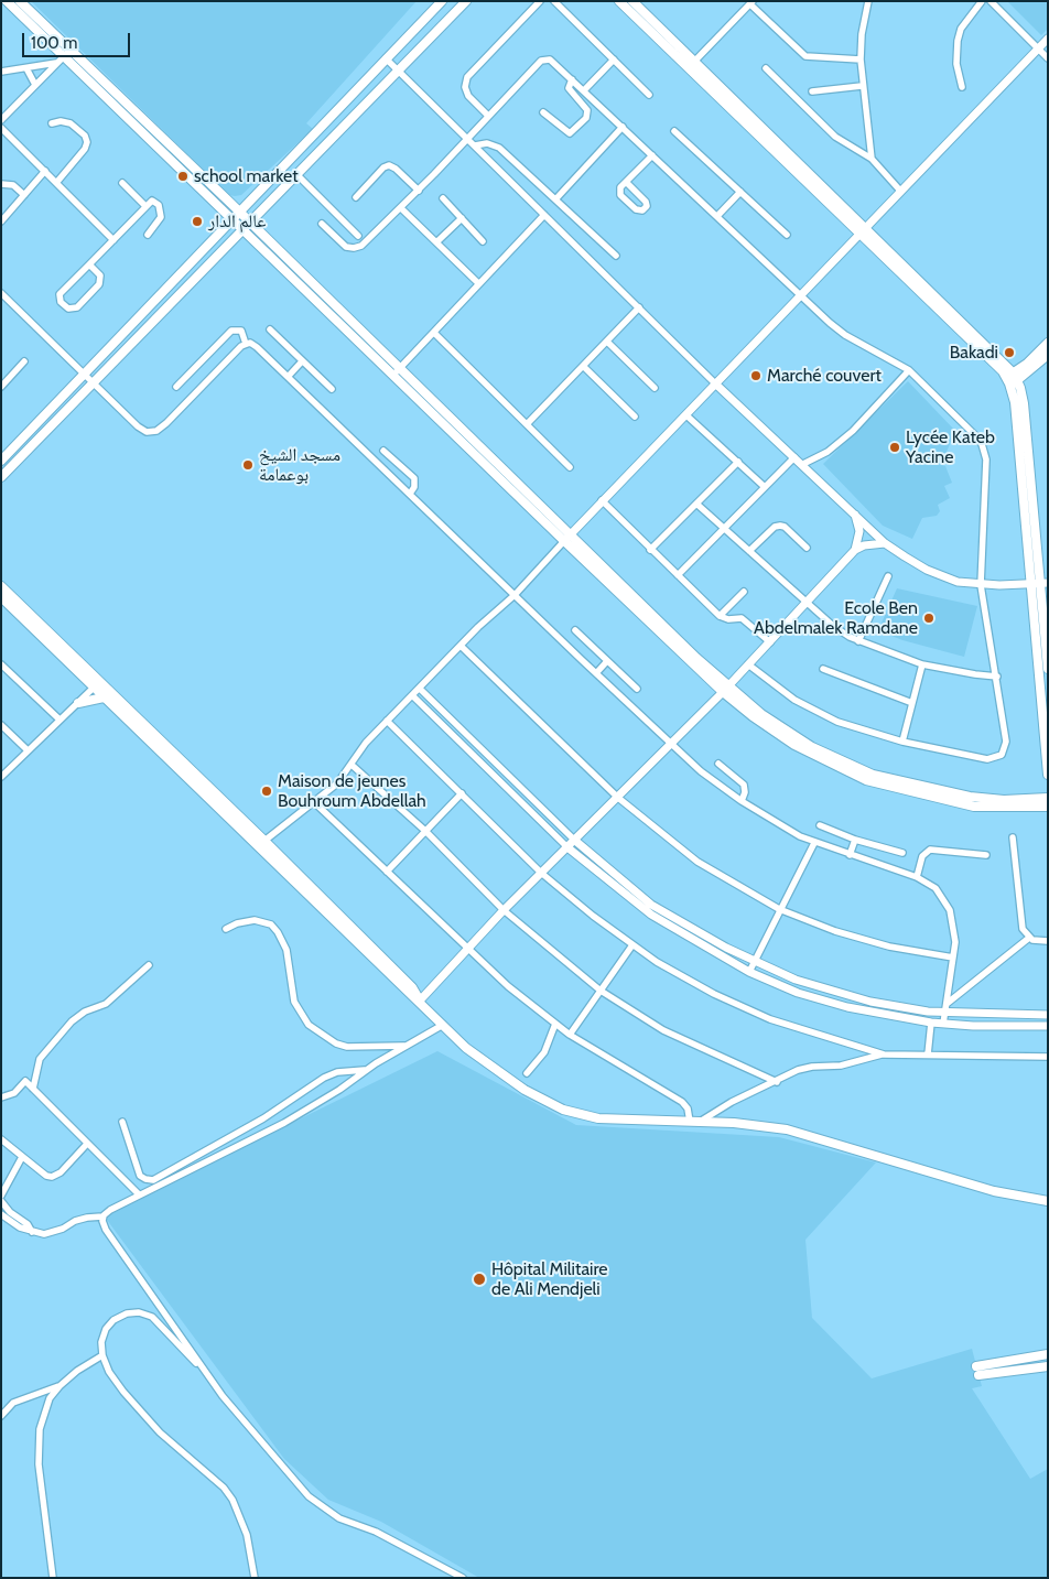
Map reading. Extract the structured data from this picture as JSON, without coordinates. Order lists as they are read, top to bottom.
{
  "places": [
    "school market",
    "عالم الدار",
    "Bakadi",
    "Marché couvert",
    "Lycée Kateb Yacine",
    "مسجد الشيخ بوعمامة",
    "Ecole Ben Abdelmalek Ramdane",
    "Maison de jeunes Bouhroum Abdellah",
    "Hôpital Militaire de Ali Mendjeli"
  ],
  "scale_bar": "100 m"
}
